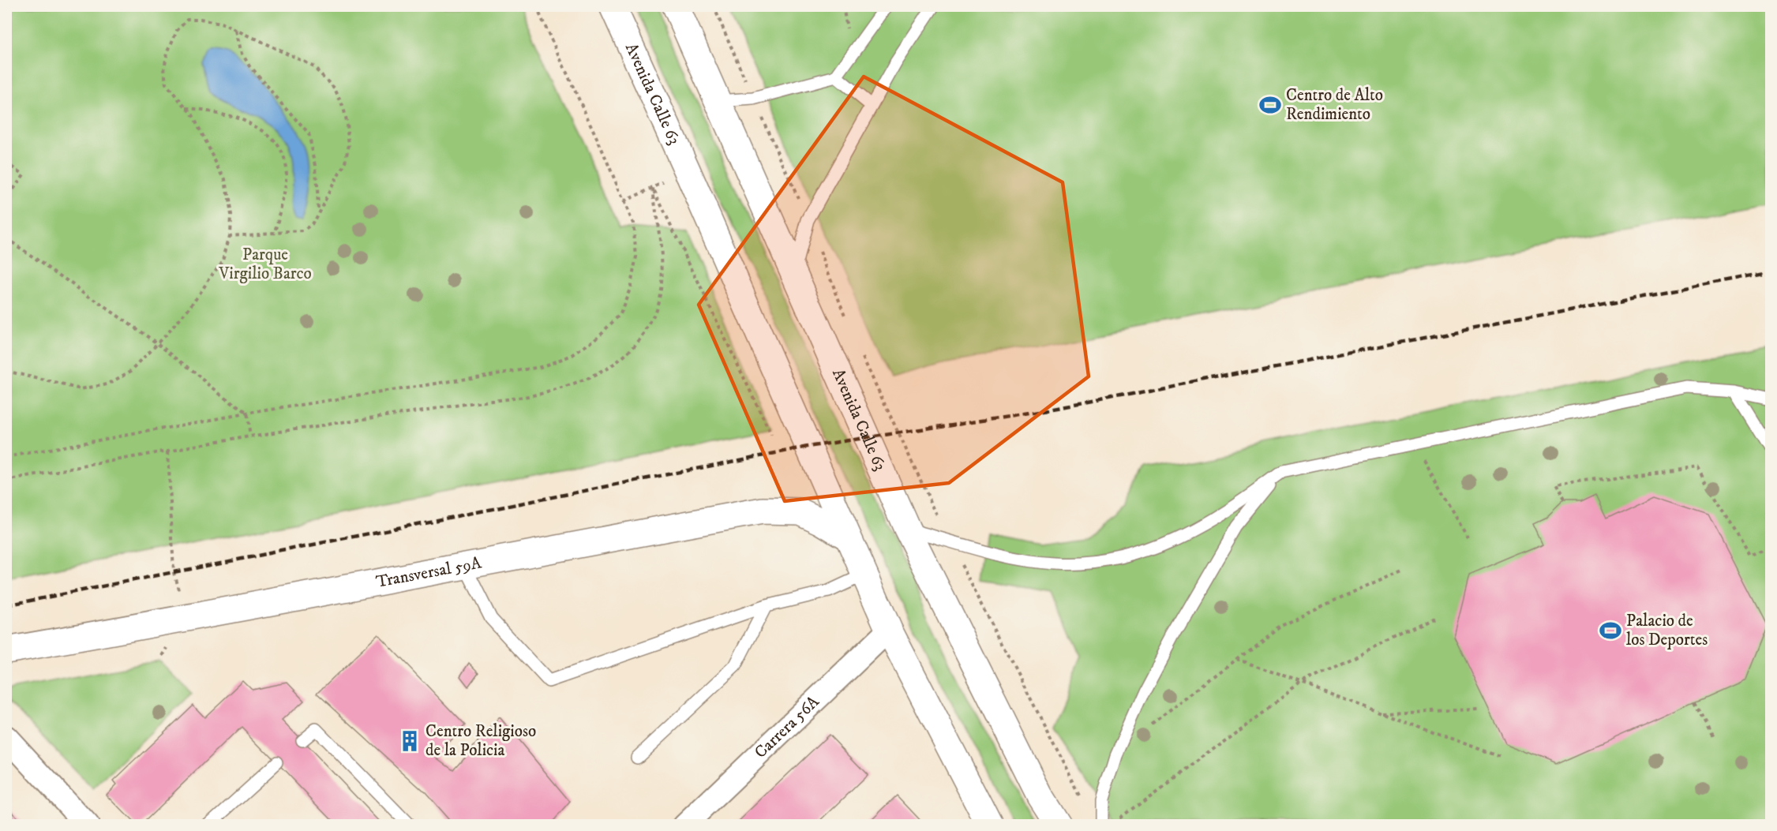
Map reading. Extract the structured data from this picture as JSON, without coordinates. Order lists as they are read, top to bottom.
{
  "streets": {
    "main road": ["Avenida Calle 63", "Transversal 59A"],
    "street": ["Carrera 56A"]
  },
  "crossings": [
    ["Avenida Calle 63", "Transversal 59A"],
    ["Avenida Calle 63", "Carrera 56A"]
  ],
  "parks": ["Parque Virgilio Barco"],
  "places": {
    "sports": ["Centro de Alto Rendimiento", "Palacio de los Deportes"],
    "building": ["Centro Religioso de la Policia"]
  }
}
